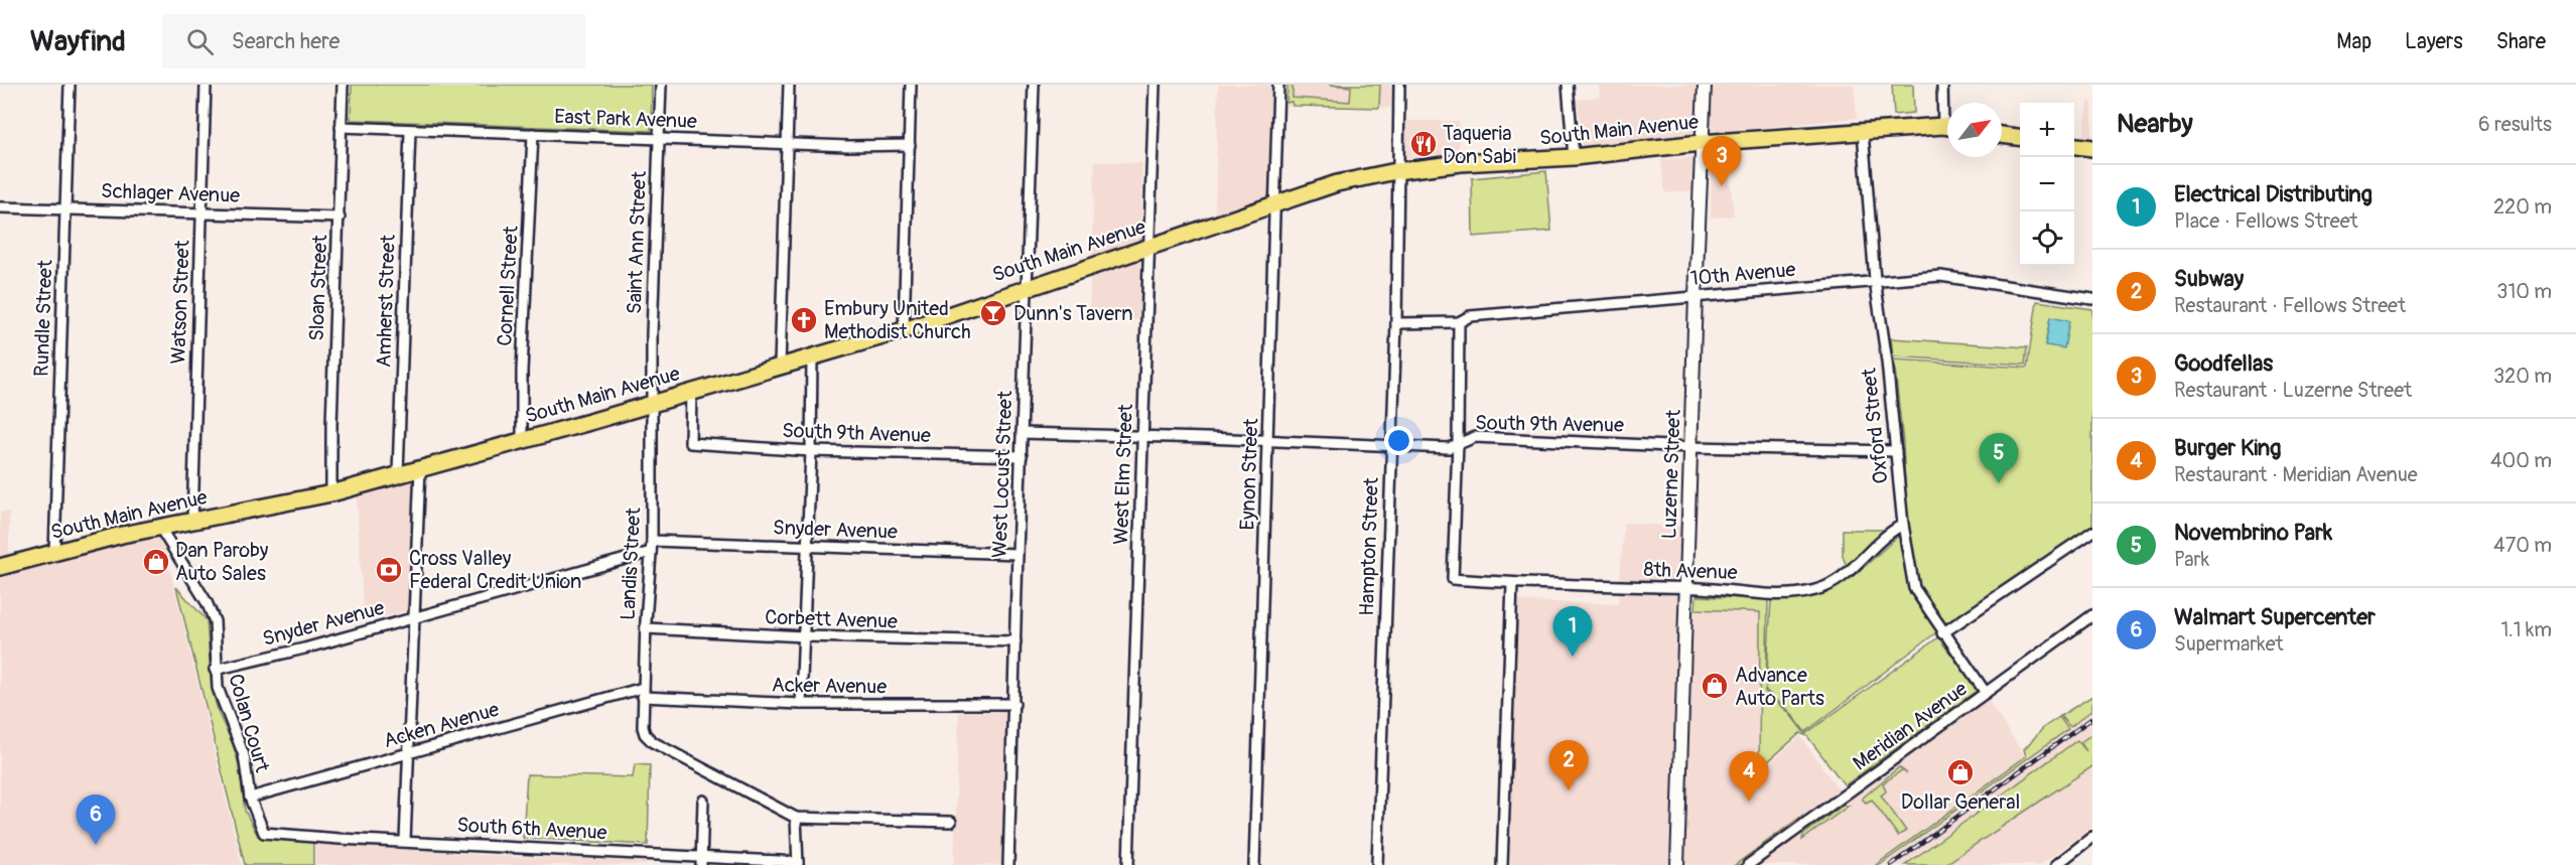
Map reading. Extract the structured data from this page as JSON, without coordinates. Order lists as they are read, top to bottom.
{
  "streets": {
    "main road": ["South Main Avenue"],
    "street": [
      "East Park Avenue",
      "Schlager Avenue",
      "Saint Ann Street",
      "10th Avenue",
      "Cornell Street",
      "Sloan Street",
      "Amherst Street",
      "Watson Street",
      "Rundle Street",
      "South 9th Avenue",
      "Oxford Street",
      "West Locust Street",
      "West Elm Street",
      "Eynon Street",
      "Luzerne Street",
      "Snyder Avenue",
      "Hampton Street",
      "Landis Street",
      "8th Avenue",
      "Corbett Avenue",
      "Acker Avenue",
      "Colan Court",
      "Acken Avenue",
      "Meridian Avenue",
      "South 6th Avenue"
    ]
  },
  "crossings": [
    ["East Park Avenue", "Saint Ann Street"],
    ["East Park Avenue", "Cornell Street"],
    ["East Park Avenue", "Sloan Street"],
    ["East Park Avenue", "Amherst Street"],
    ["South Main Avenue", "Saint Ann Street"],
    ["South Main Avenue", "Cornell Street"],
    ["South Main Avenue", "Sloan Street"],
    ["South Main Avenue", "Amherst Street"],
    ["South Main Avenue", "Watson Street"],
    ["South Main Avenue", "Rundle Street"],
    ["South Main Avenue", "South 9th Avenue"],
    ["South Main Avenue", "Oxford Street"],
    ["South Main Avenue", "West Locust Street"],
    ["South Main Avenue", "West Elm Street"],
    ["South Main Avenue", "Eynon Street"],
    ["South Main Avenue", "Luzerne Street"],
    ["South Main Avenue", "Hampton Street"],
    ["South Main Avenue", "Landis Street"],
    ["South Main Avenue", "Colan Court"],
    ["Schlager Avenue", "Sloan Street"],
    ["Schlager Avenue", "Watson Street"],
    ["Schlager Avenue", "Rundle Street"],
    ["Saint Ann Street", "Landis Street"],
    ["10th Avenue", "Oxford Street"],
    ["10th Avenue", "Luzerne Street"],
    ["10th Avenue", "Hampton Street"],
    ["South 9th Avenue", "Oxford Street"],
    ["South 9th Avenue", "West Locust Street"],
    ["South 9th Avenue", "West Elm Street"],
    ["South 9th Avenue", "Eynon Street"],
    ["South 9th Avenue", "Luzerne Street"],
    ["South 9th Avenue", "Hampton Street"],
    ["South 9th Avenue", "8th Avenue"],
    ["Oxford Street", "8th Avenue"],
    ["Oxford Street", "Meridian Avenue"],
    ["West Locust Street", "Snyder Avenue"],
    ["West Locust Street", "Corbett Avenue"],
    ["West Locust Street", "Acker Avenue"],
    ["Luzerne Street", "8th Avenue"],
    ["Snyder Avenue", "Landis Street"],
    ["Snyder Avenue", "Colan Court"],
    ["Landis Street", "Corbett Avenue"],
    ["Landis Street", "Acker Avenue"],
    ["Landis Street", "Acken Avenue"],
    ["Acker Avenue", "Acken Avenue"],
    ["Colan Court", "Acken Avenue"],
    ["Colan Court", "South 6th Avenue"]
  ],
  "places": {
    "restaurant": ["Taqueria Don Sabi"],
    "bar": ["Dunn's Tavern"],
    "church": ["Embury United Methodist Church"],
    "shop": ["Dan Paroby Auto Sales", "Advance Auto Parts", "Dollar General"],
    "bank": ["Cross Valley Federal Credit Union"]
  },
  "north": "top right",
  "page": {
    "header": "Wayfind",
    "search": "Search here",
    "nav": ["Map", "Layers", "Share"],
    "heading": ["Nearby", "6 results"],
    "map_buttons": ["+", "−"],
    "pins": [
      "3",
      "5",
      "1",
      "2",
      "4",
      "6"
    ],
    "list": [
      {
        "mark": "1",
        "name": "Electrical Distributing",
        "note": "Place · Fellows Street",
        "value": "220 m"
      },
      {
        "mark": "2",
        "name": "Subway",
        "note": "Restaurant · Fellows Street",
        "value": "310 m"
      },
      {
        "mark": "3",
        "name": "Goodfellas",
        "note": "Restaurant · Luzerne Street",
        "value": "320 m"
      },
      {
        "mark": "4",
        "name": "Burger King",
        "note": "Restaurant · Meridian Avenue",
        "value": "400 m"
      },
      {
        "mark": "5",
        "name": "Novembrino Park",
        "note": "Park",
        "value": "470 m"
      },
      {
        "mark": "6",
        "name": "Walmart Supercenter",
        "note": "Supermarket",
        "value": "1.1 km"
      }
    ]
  }
}
